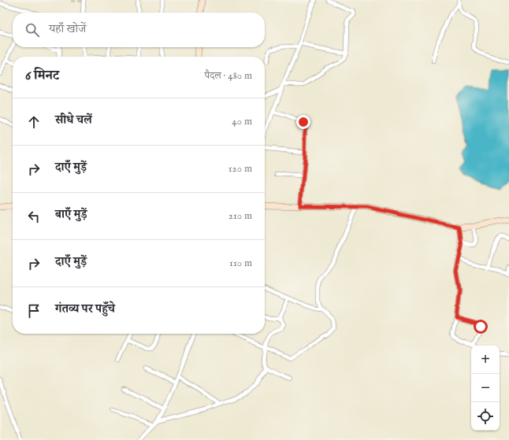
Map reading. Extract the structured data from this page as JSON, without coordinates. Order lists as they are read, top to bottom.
{
  "page": {
    "search": "यहाँ खोजें",
    "heading": ["6 मिनट", "पैदल · 480 m"],
    "list": [
      ["सीधे चलें", "40 m"],
      ["दाएँ मुड़ें", "120 m"],
      ["बाएँ मुड़ें", "210 m"],
      ["दाएँ मुड़ें", "110 m"],
      "गंतव्य पर पहुँचे"
    ],
    "map_buttons": ["+", "−"]
  }
}
